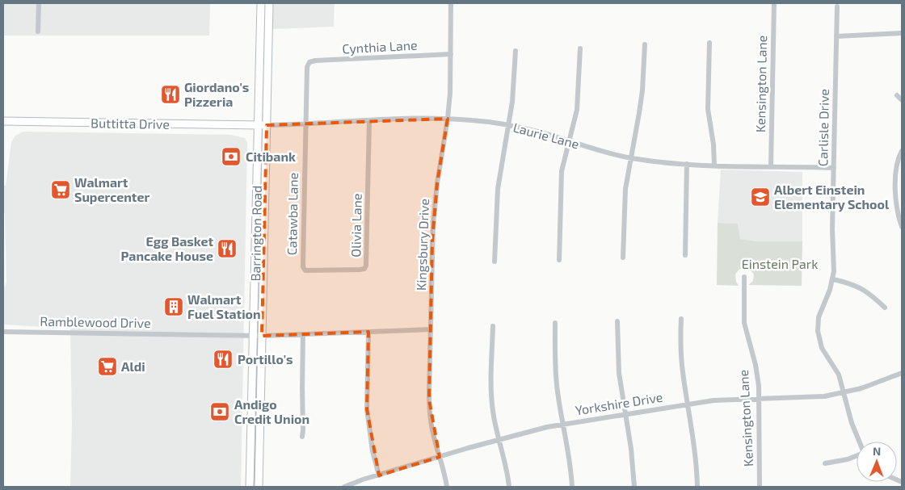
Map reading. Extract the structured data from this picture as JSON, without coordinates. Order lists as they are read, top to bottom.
{
  "streets": {
    "main road": ["Buttitta Drive", "Laurie Lane", "Barrington Road"],
    "street": [
      "Cynthia Lane",
      "Kensington Lane",
      "Carlisle Drive",
      "Catawba Lane",
      "Olivia Lane",
      "Kingsbury Drive",
      "Ramblewood Drive",
      "Yorkshire Drive"
    ]
  },
  "crossings": [
    ["Cynthia Lane", "Catawba Lane"],
    ["Cynthia Lane", "Kingsbury Drive"],
    ["Kensington Lane", "Laurie Lane"],
    ["Kensington Lane", "Yorkshire Drive"],
    ["Buttitta Drive", "Laurie Lane"],
    ["Buttitta Drive", "Barrington Road"],
    ["Carlisle Drive", "Laurie Lane"],
    ["Carlisle Drive", "Yorkshire Drive"],
    ["Laurie Lane", "Catawba Lane"],
    ["Laurie Lane", "Olivia Lane"],
    ["Laurie Lane", "Barrington Road"],
    ["Laurie Lane", "Kingsbury Drive"],
    ["Catawba Lane", "Olivia Lane"],
    ["Barrington Road", "Ramblewood Drive"],
    ["Kingsbury Drive", "Ramblewood Drive"],
    ["Kingsbury Drive", "Yorkshire Drive"]
  ],
  "parks": ["Einstein Park"],
  "places": {
    "restaurant": ["Giordano's Pizzeria", "Egg Basket Pancake House", "Portillo's"],
    "bank": ["Citibank", "Andigo Credit Union"],
    "supermarket": ["Walmart Supercenter", "Aldi"],
    "school or university": ["Albert Einstein Elementary School"],
    "building": ["Walmart Fuel Station"]
  },
  "north": "top"
}
